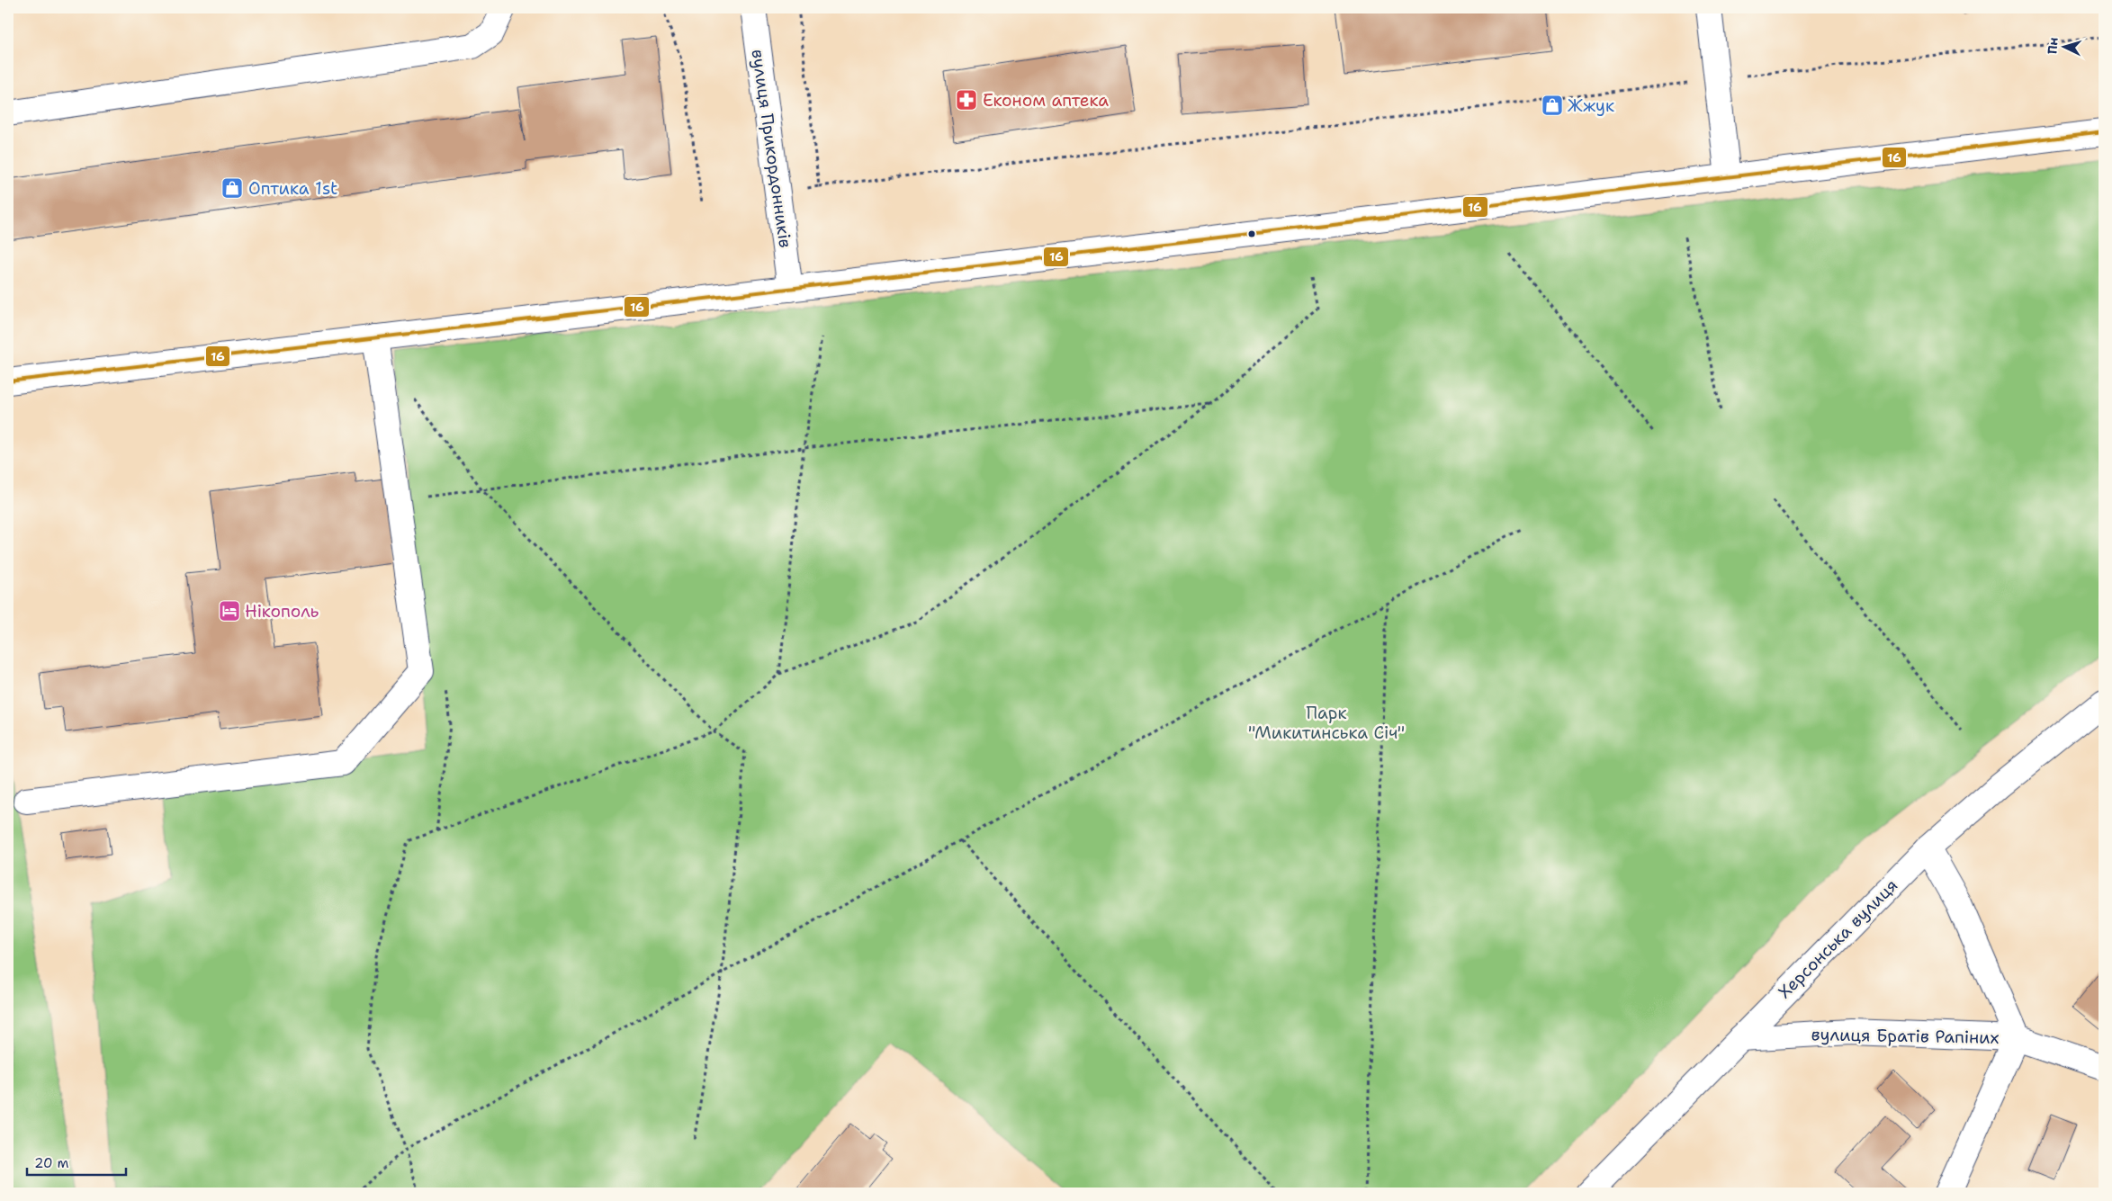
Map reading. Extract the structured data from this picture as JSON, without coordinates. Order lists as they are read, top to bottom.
{
  "streets": {
    "main road": ["вулиця Прикордонників", "Херсонська вулиця", "вулиця Братів Рапіних"]
  },
  "crossings": [
    ["Херсонська вулиця", "вулиця Братів Рапіних"]
  ],
  "parks": ["Парк \"Микитинська Січ\""],
  "places": {
    "pharmacy": ["Економ аптека"],
    "shop": ["Жжук", "Оптика 1st"],
    "hotel": ["Нікополь"]
  },
  "lines": ["transit line 16"],
  "scale_bar": "20 m",
  "north": "left"
}
